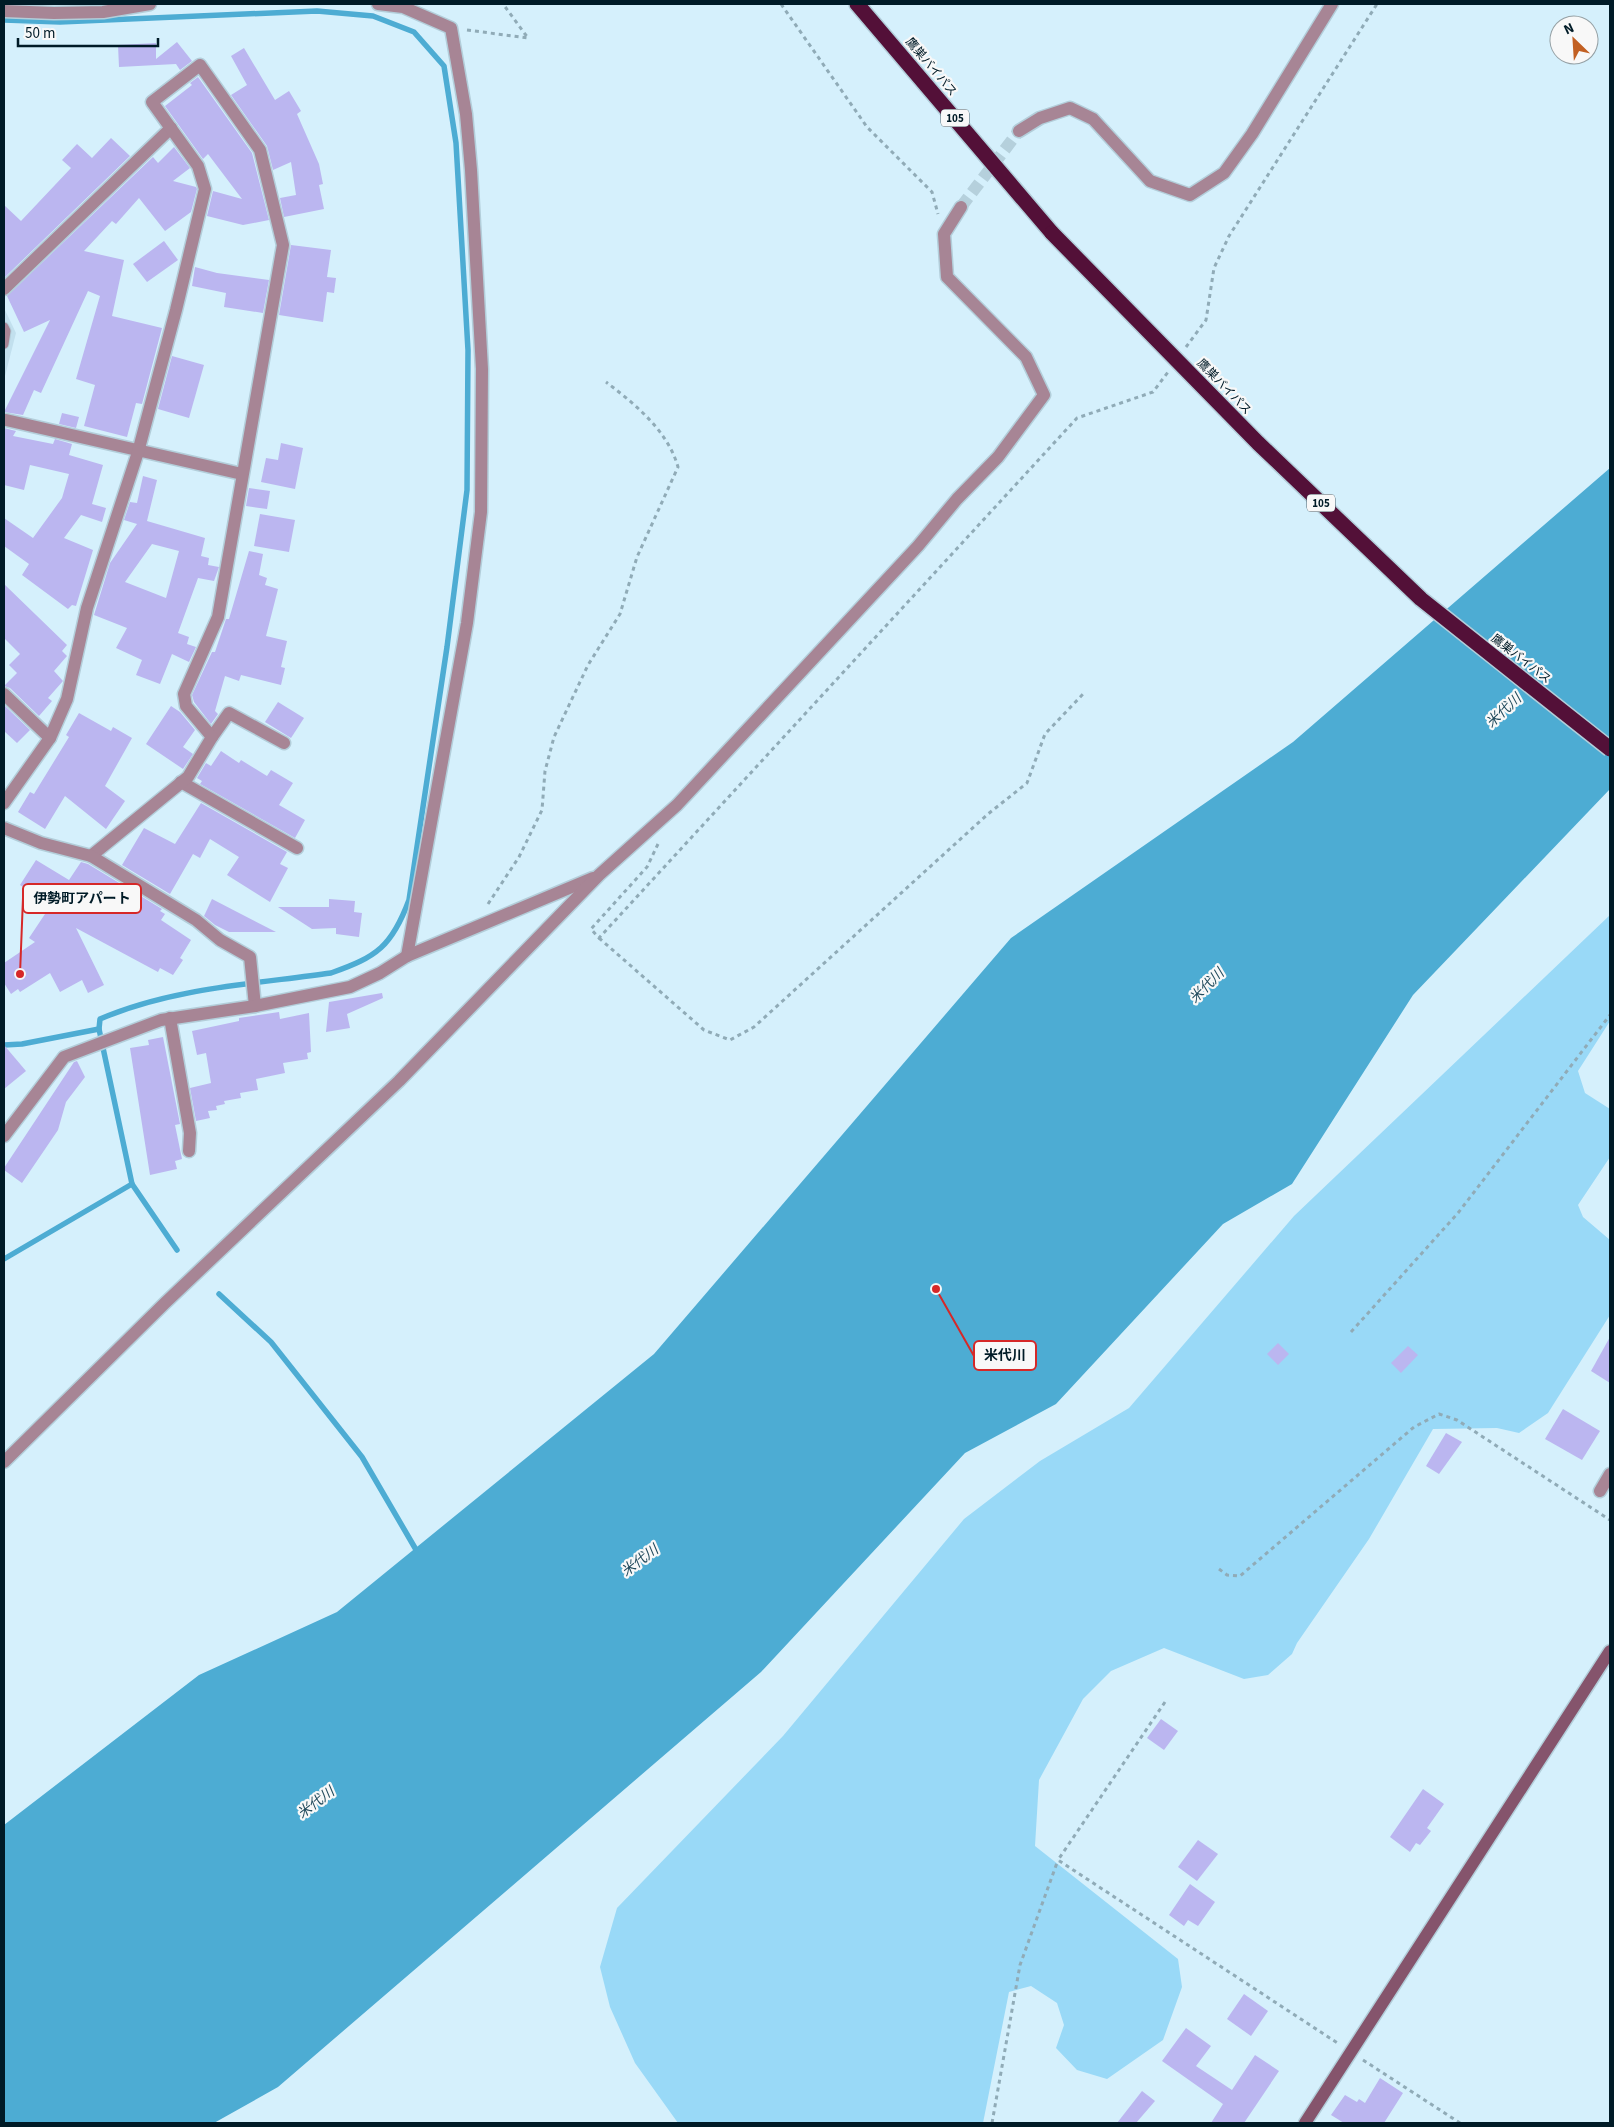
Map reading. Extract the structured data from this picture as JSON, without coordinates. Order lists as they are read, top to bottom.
{
  "streets": {
    "highway": ["鷹巣バイパス", "105"]
  },
  "water": ["米代川"],
  "places": ["伊勢町アパート", "米代川"],
  "scale_bar": "50 m",
  "north": "top left"
}
